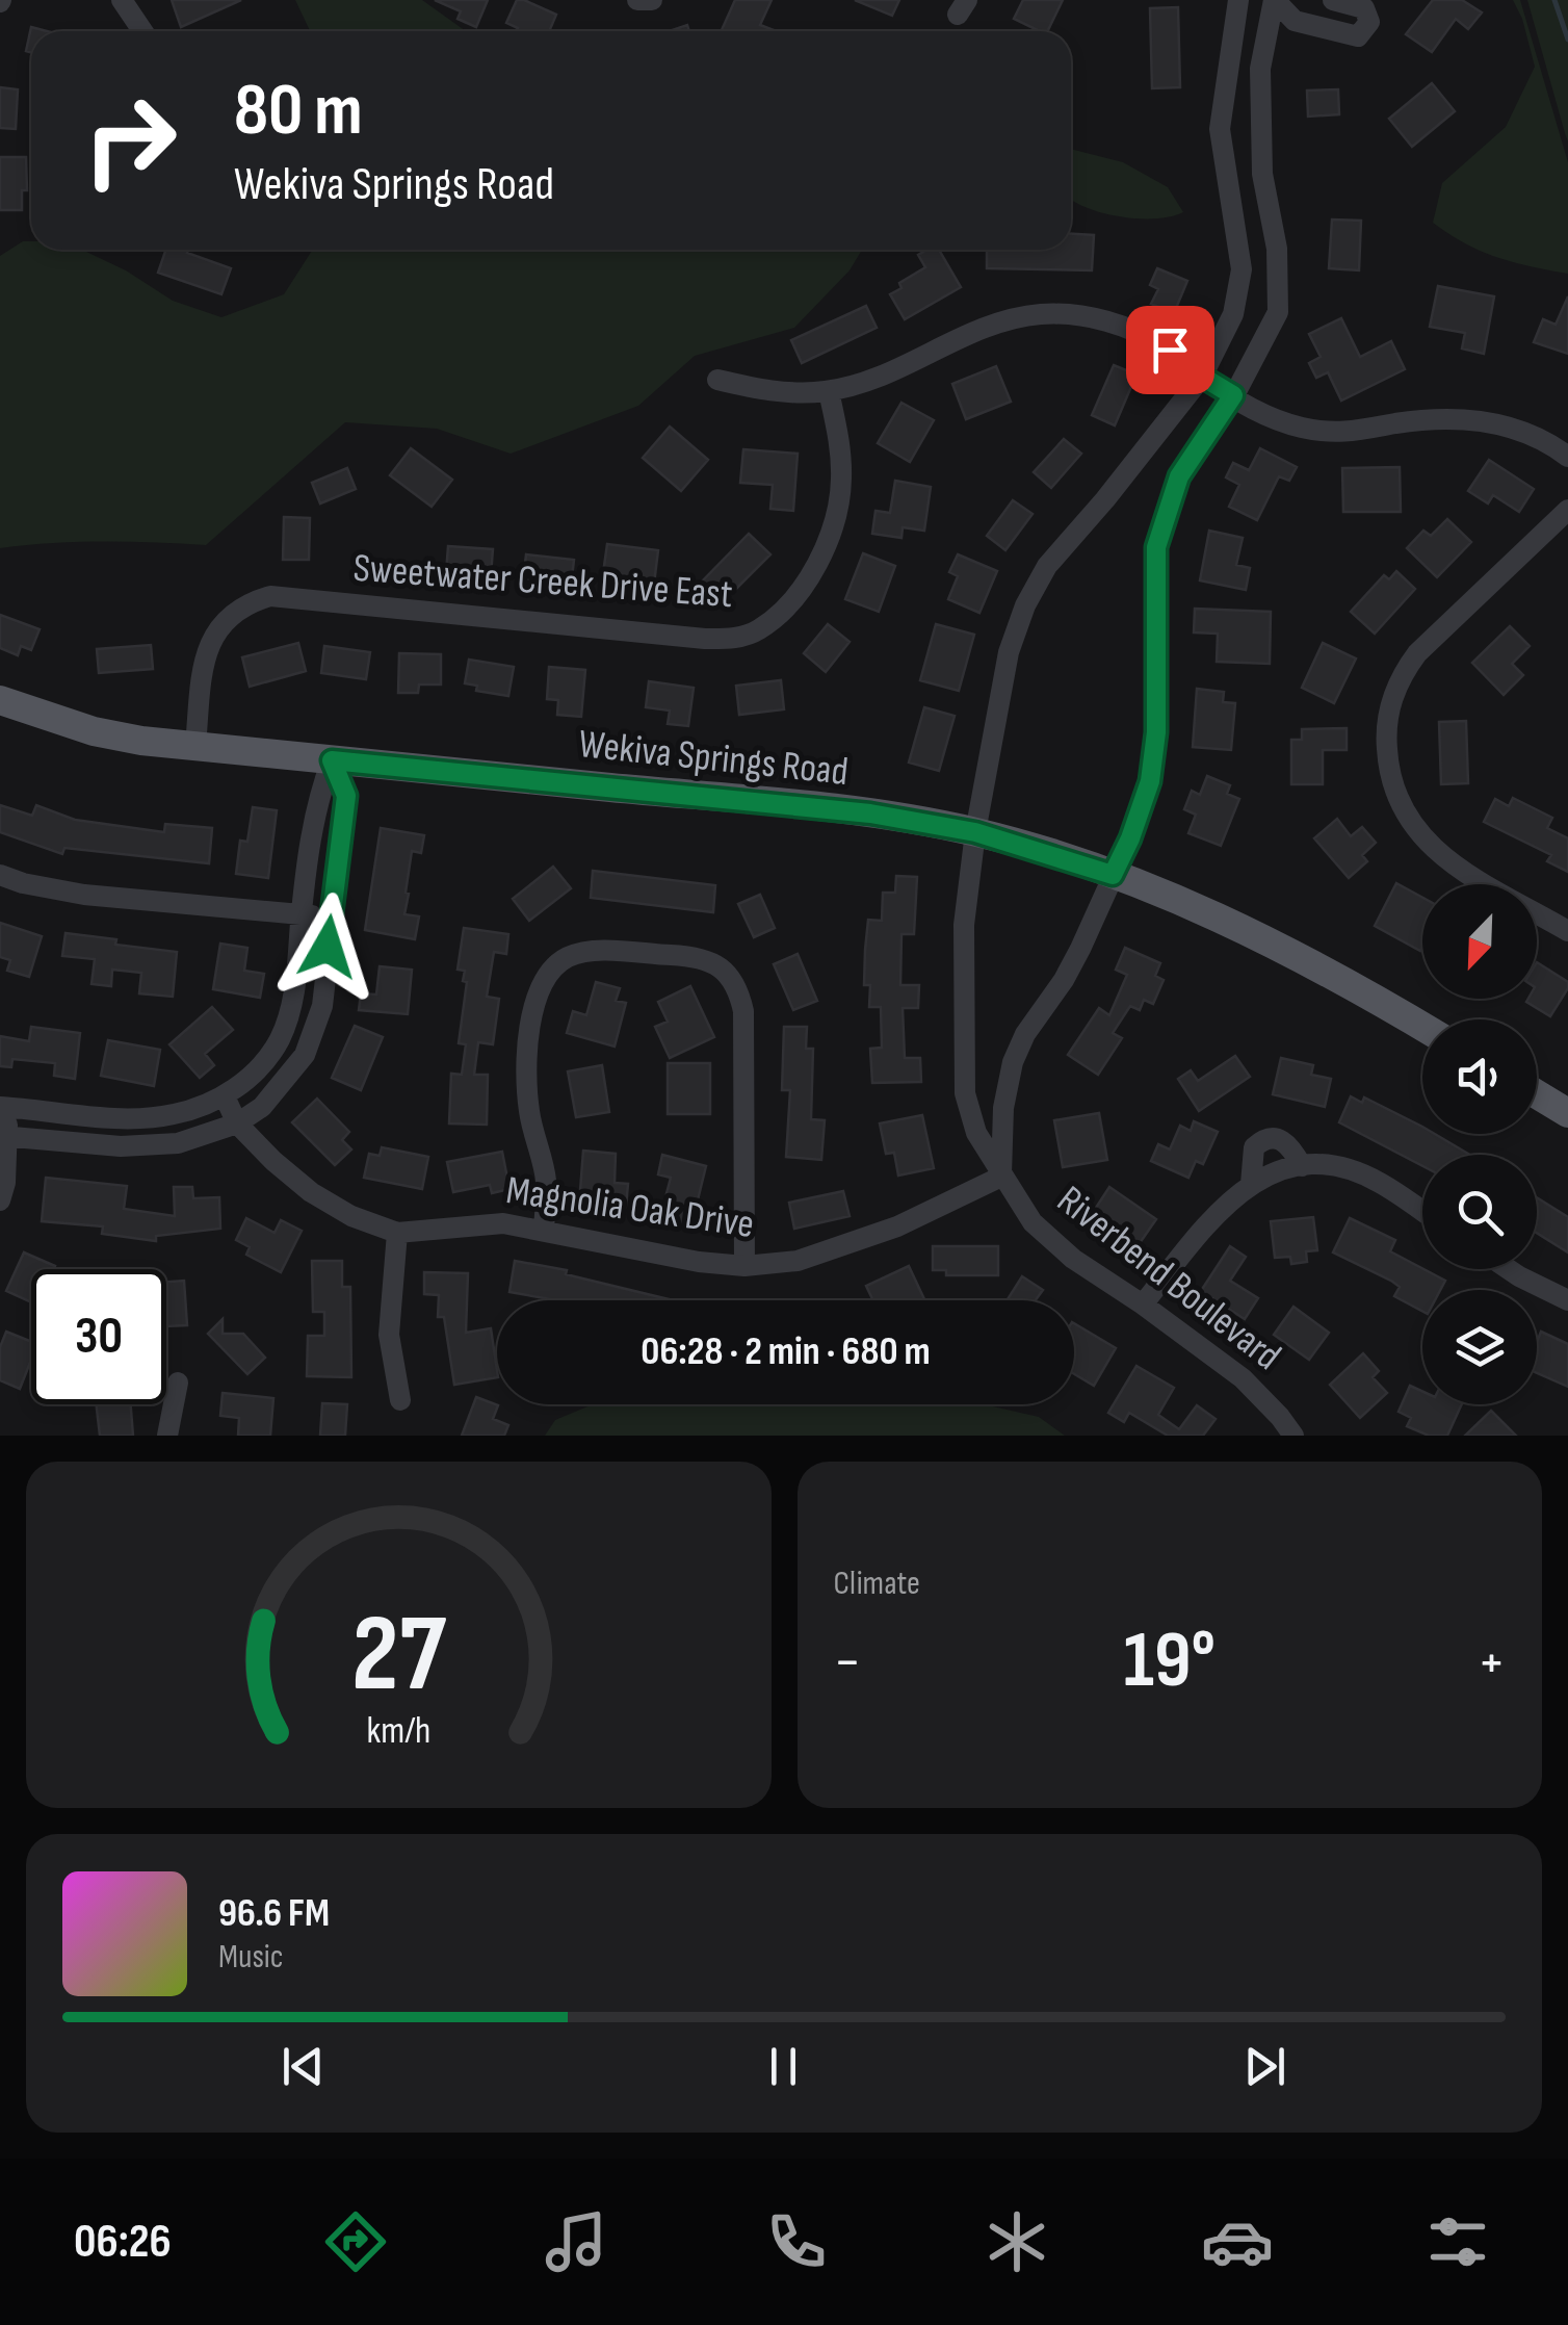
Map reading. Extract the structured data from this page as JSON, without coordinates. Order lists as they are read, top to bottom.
{
  "streets": {
    "main road": ["Wekiva Springs Road"],
    "street": ["Sweetwater Creek Drive East", "Magnolia Oak Drive", "Riverbend Boulevard"]
  },
  "crossings": [
    ["Sweetwater Creek Drive East", "Wekiva Springs Road"],
    ["Wekiva Springs Road", "Riverbend Boulevard"],
    ["Magnolia Oak Drive", "Riverbend Boulevard"]
  ],
  "north": "bottom left",
  "page": {
    "turn": ["80 m", "Wekiva Springs Road"],
    "limit": "30",
    "trip": "06:28 · 2 min · 680 m",
    "tile": "Climate",
    "heat": ["−", "19°", "+"],
    "song": ["96.6 FM", "Music"],
    "tabs": "06:26",
    "gauge": ["27", "km/h"]
  }
}
